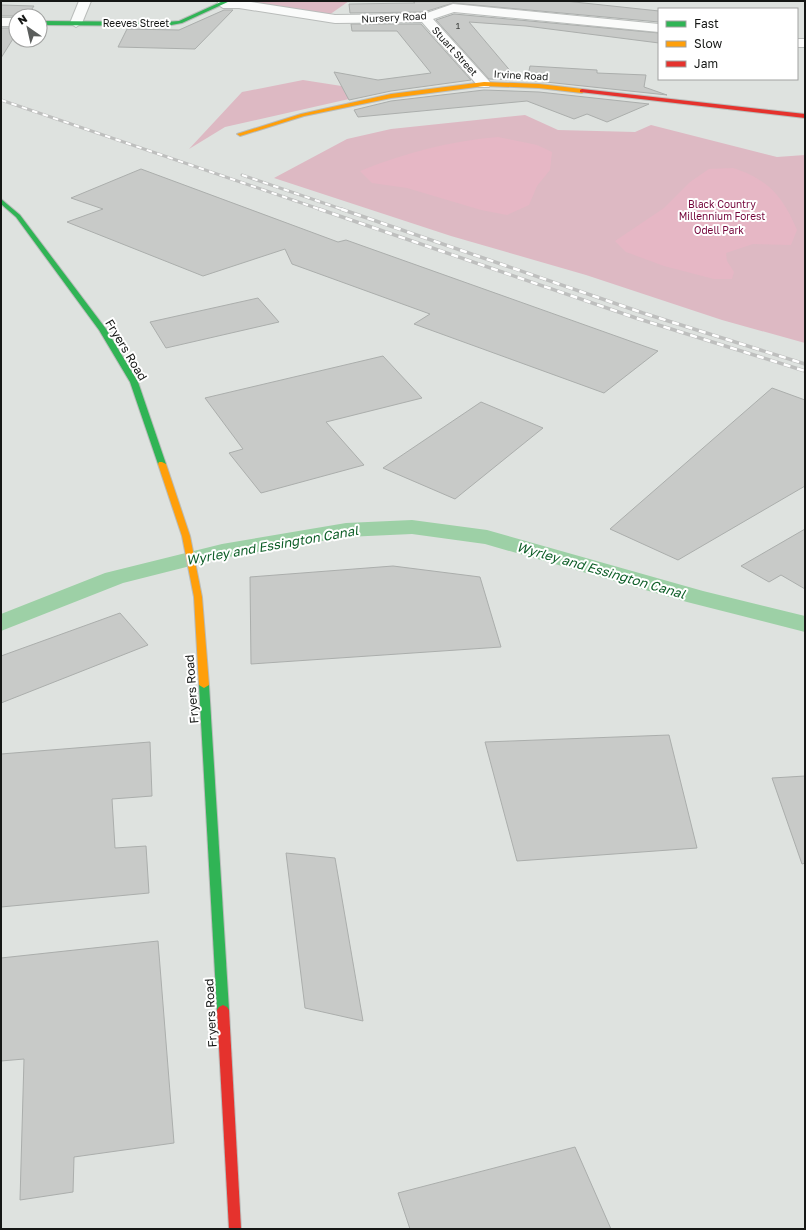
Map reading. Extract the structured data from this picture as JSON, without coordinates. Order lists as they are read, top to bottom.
{
  "streets": {
    "street": [
      "Nursery Road",
      "Reeves Street",
      "Stuart Street",
      "Irvine Road",
      "Fryers Road"
    ]
  },
  "crossings": [
    ["Nursery Road", "Reeves Street"],
    ["Nursery Road", "Stuart Street"],
    ["Stuart Street", "Irvine Road"]
  ],
  "water": ["Wyrley and Essington Canal"],
  "parks": ["Black Country Millennium Forest", "Odell Park"],
  "house_numbers": ["1"],
  "legend": ["Fast", "Slow", "Jam"],
  "north": "top left"
}
